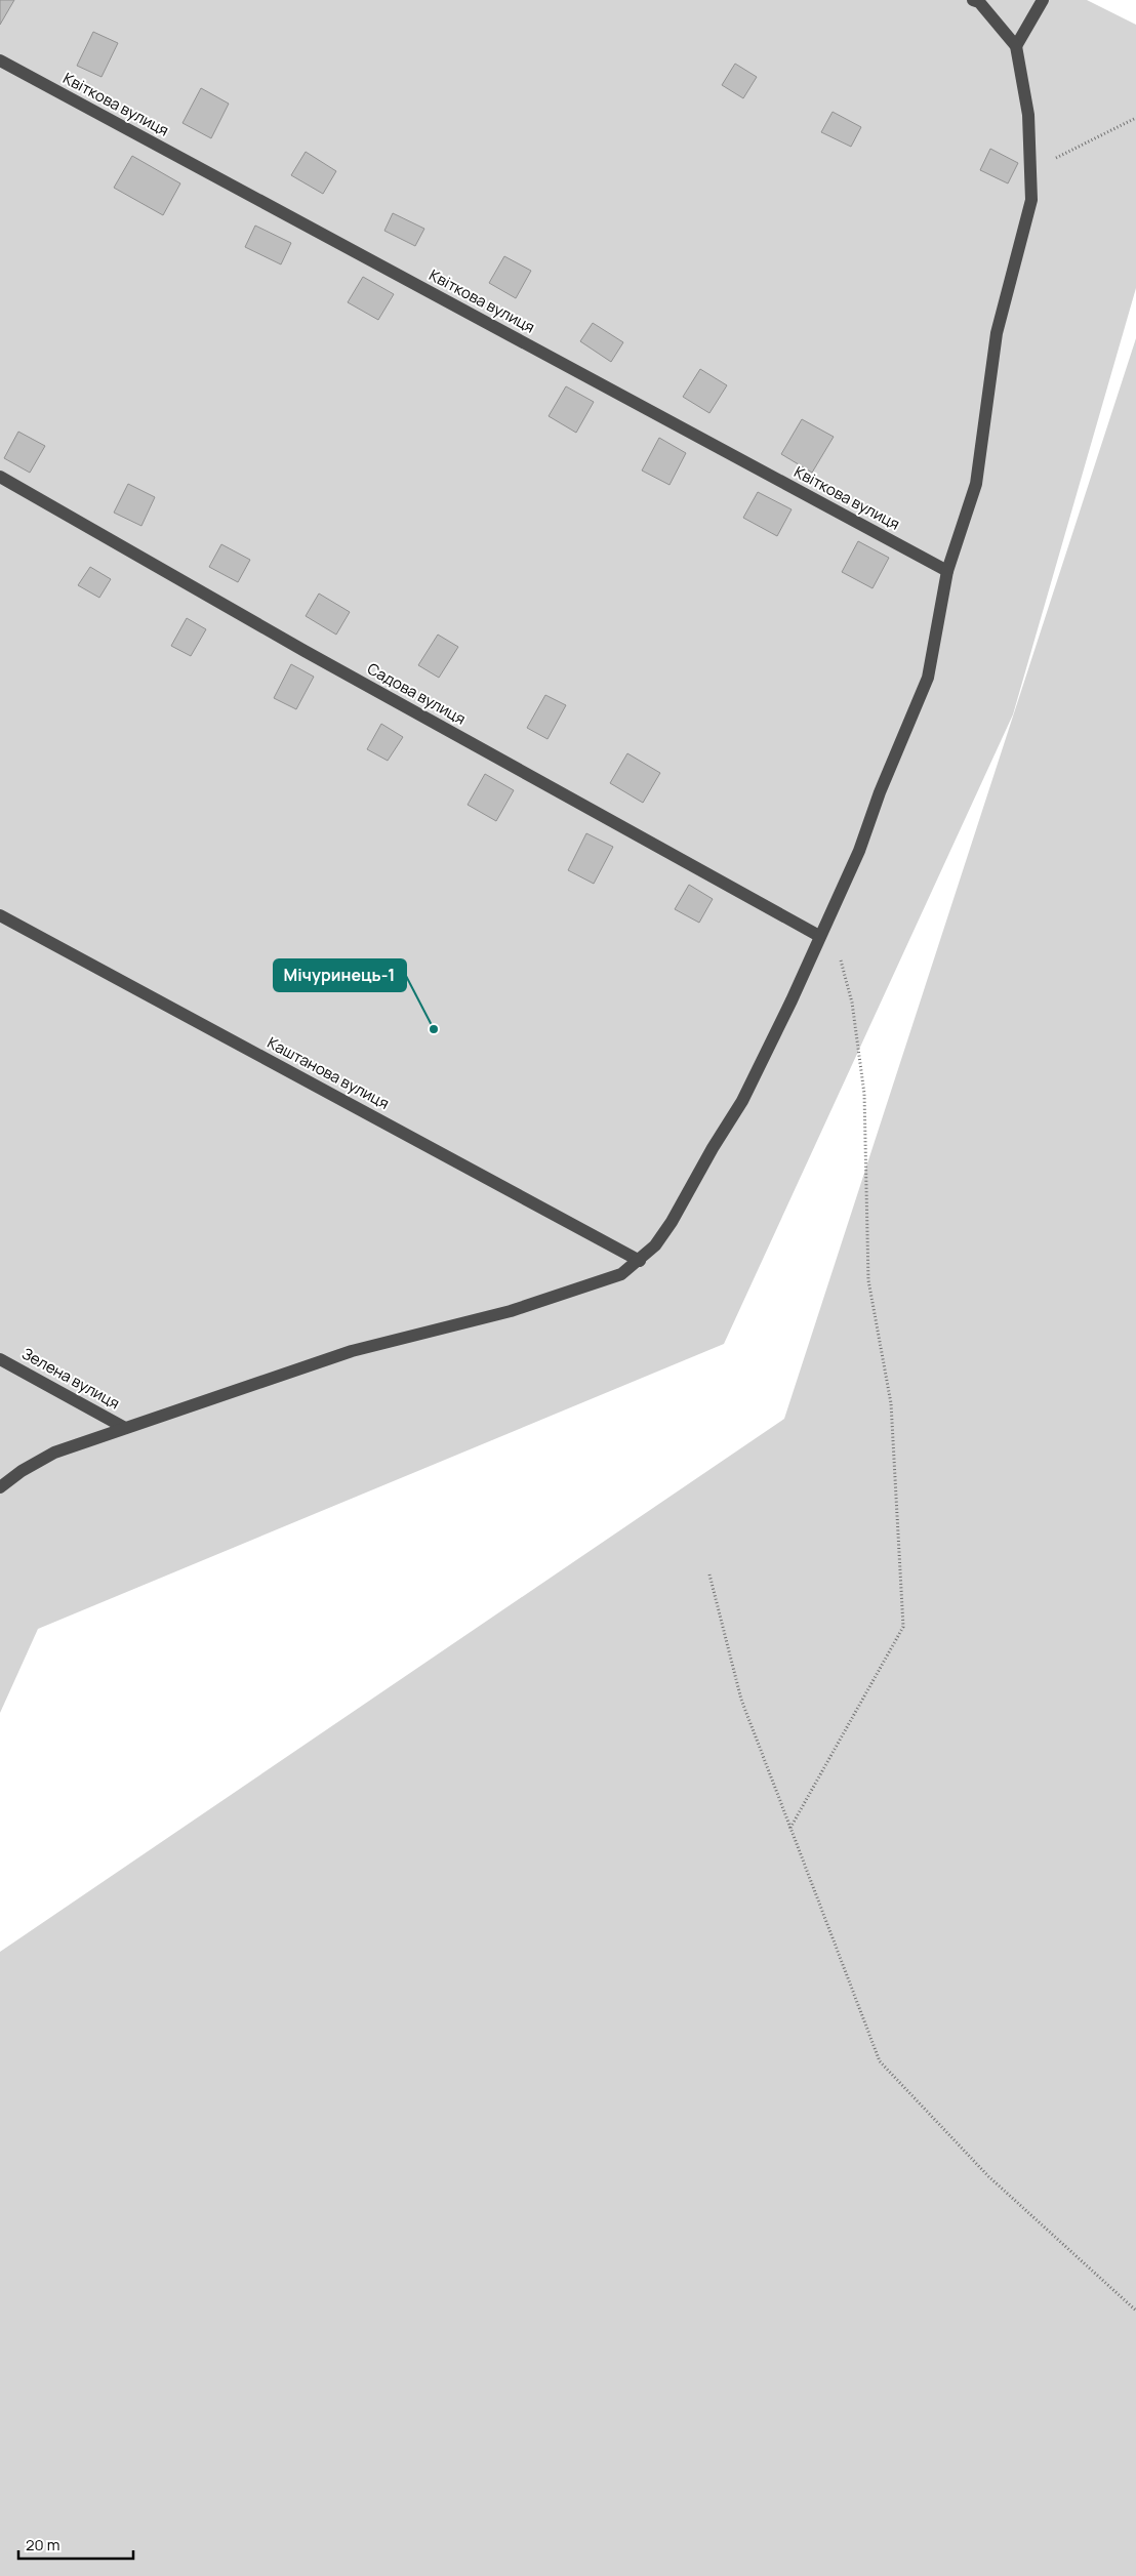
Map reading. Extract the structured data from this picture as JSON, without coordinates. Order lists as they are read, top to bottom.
{
  "streets": {
    "lane": [
      "Квіткова вулиця",
      "Садова вулиця",
      "Каштанова вулиця",
      "Зелена вулиця"
    ]
  },
  "places": ["Мічуринець-1"],
  "scale_bar": "20 m"
}
